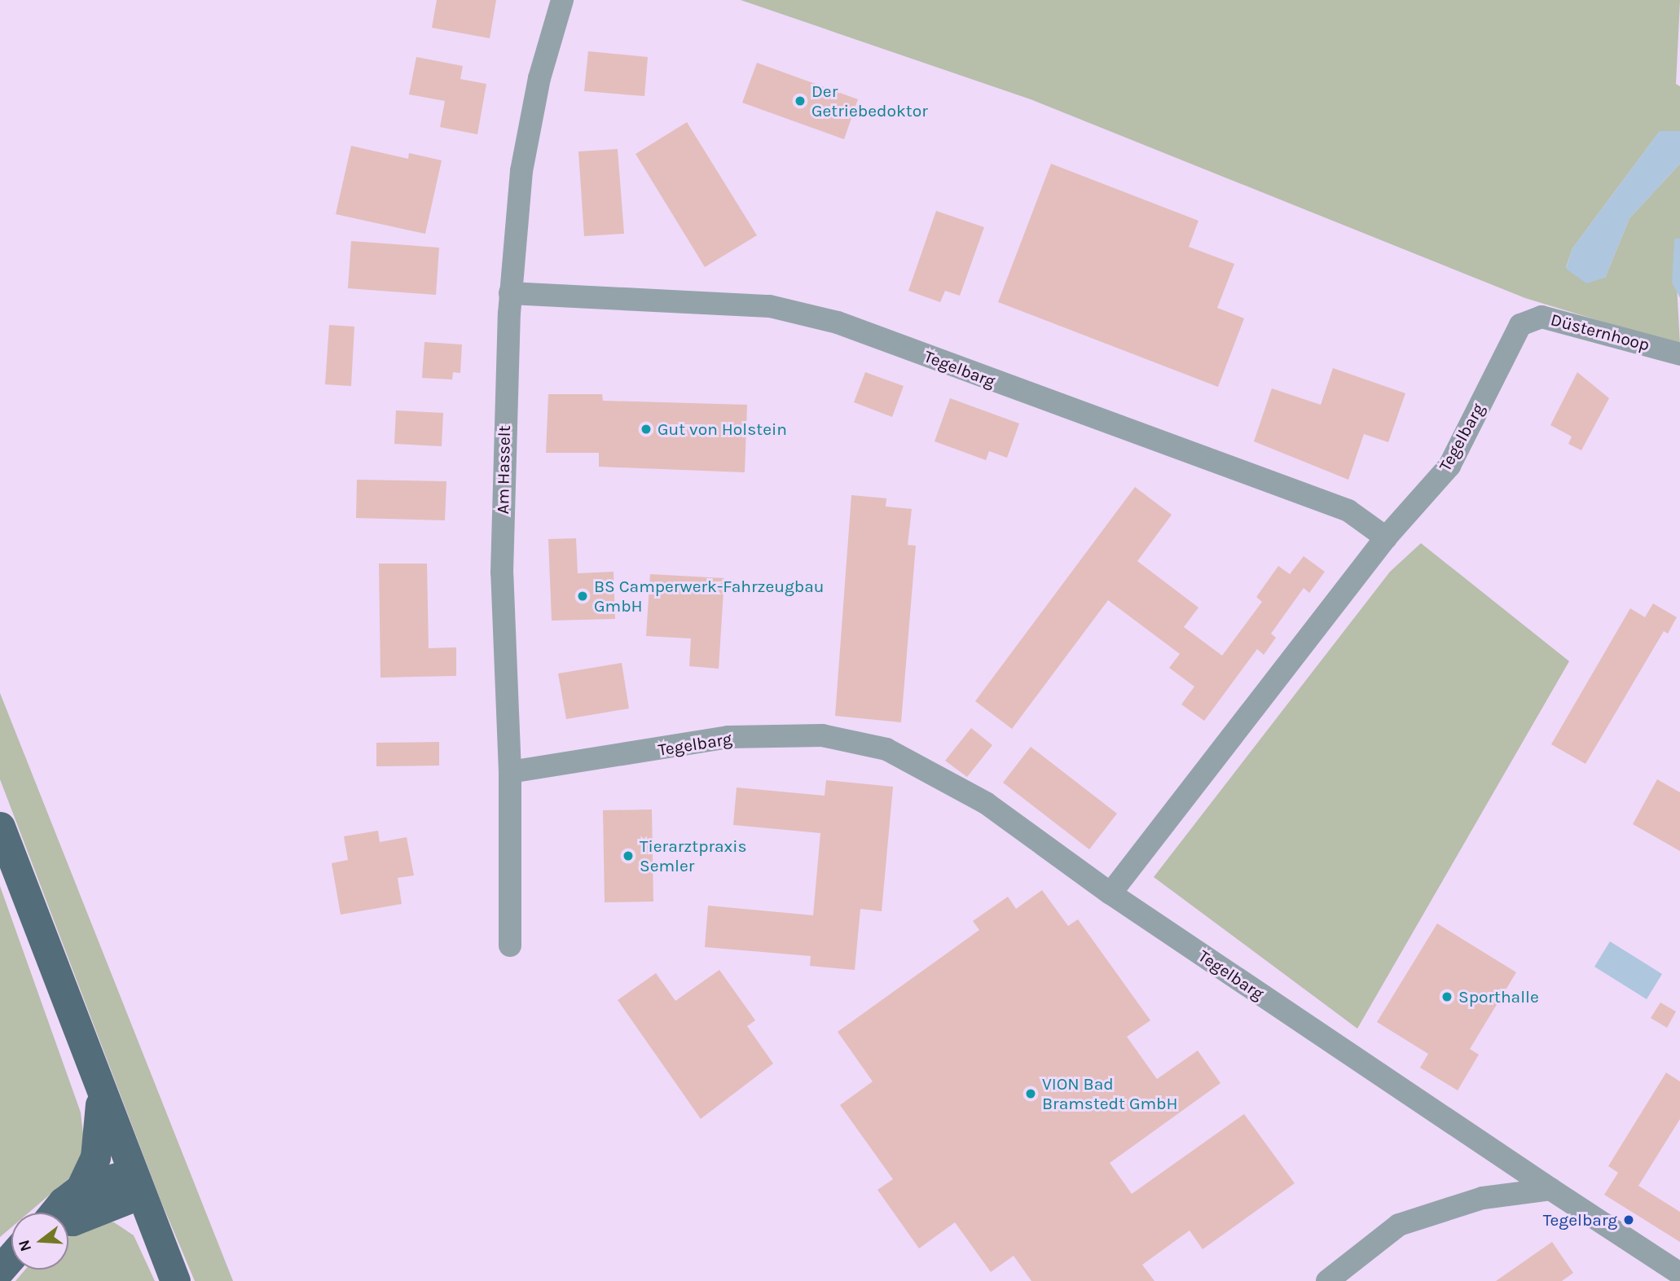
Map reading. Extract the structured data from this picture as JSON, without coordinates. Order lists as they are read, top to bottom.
{
  "streets": {
    "street": ["Düsternhoop", "Tegelbarg", "Am Hasselt"]
  },
  "crossings": [
    ["Düsternhoop", "Tegelbarg"],
    ["Tegelbarg", "Am Hasselt"]
  ],
  "places": [
    "Der Getriebedoktor",
    "Gut von Holstein",
    "BS Camperwerk-Fahrzeugbau GmbH",
    "Tierarztpraxis Semler",
    "Sporthalle",
    "VION Bad Bramstedt GmbH",
    "Tegelbarg"
  ],
  "north": "left"
}
